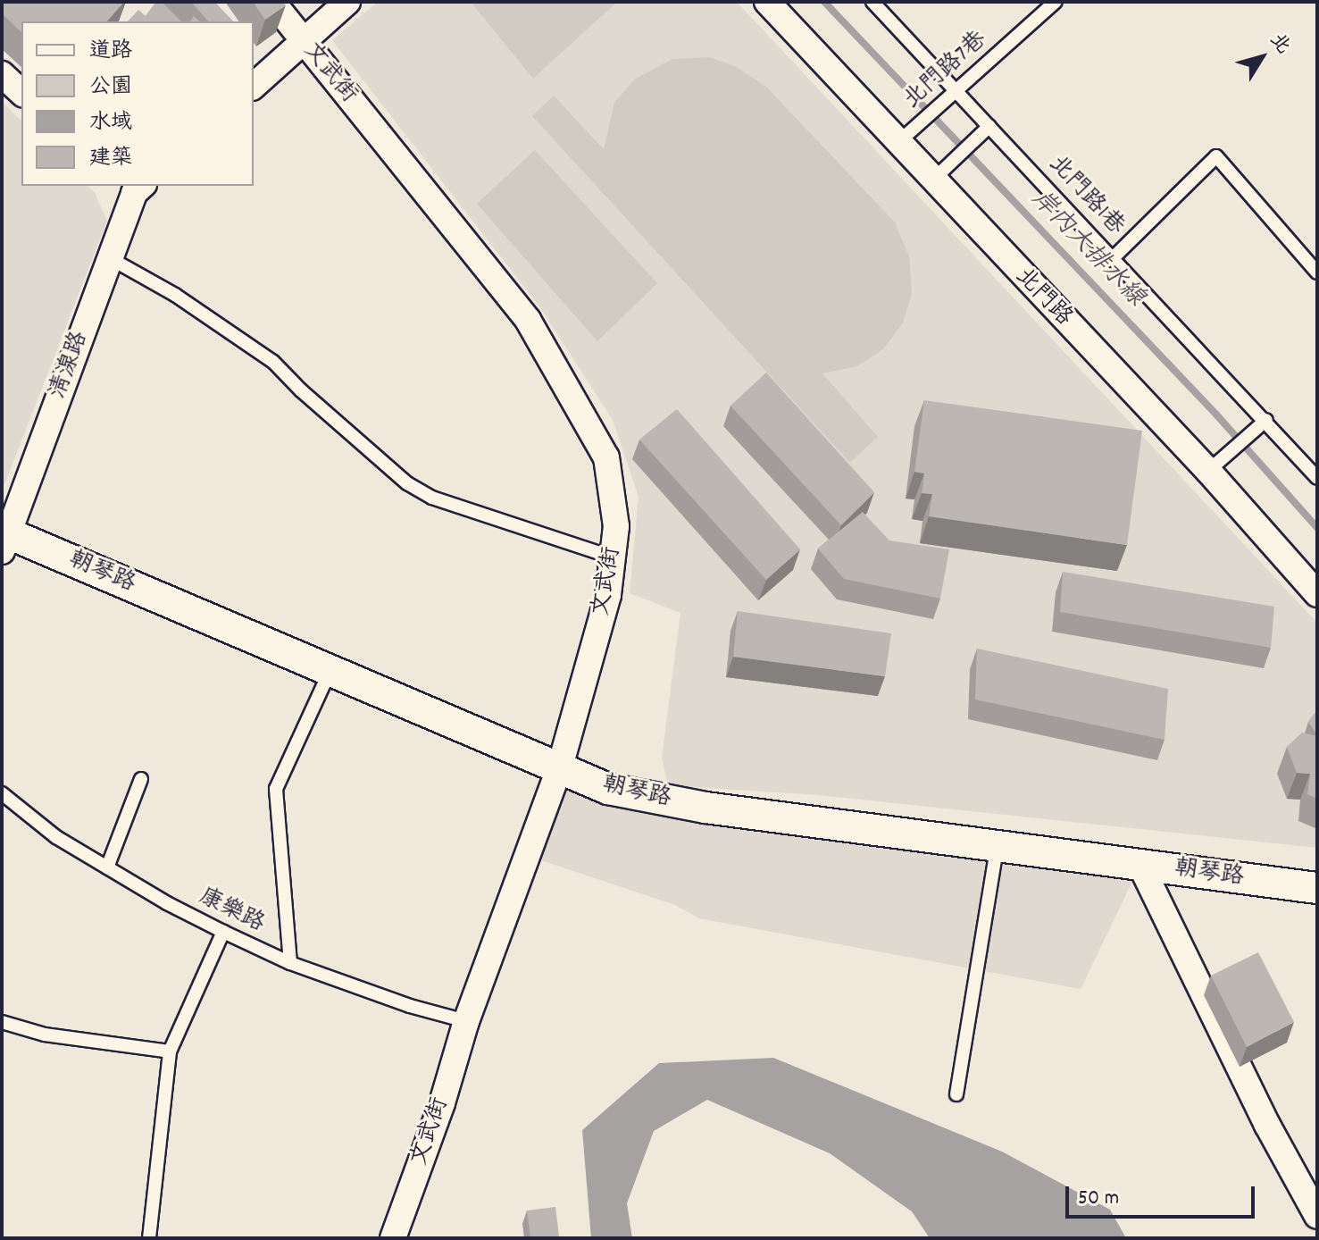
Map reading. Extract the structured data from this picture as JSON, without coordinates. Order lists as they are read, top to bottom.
{
  "streets": {
    "street": [
      "文武街",
      "北門路",
      "清湶路",
      "朝琴路"
    ],
    "lane": ["北門路7巷", "北門路1巷", "康樂路"]
  },
  "crossings": [
    ["北門路7巷", "北門路1巷"],
    ["北門路7巷", "北門路"],
    ["文武街", "朝琴路"],
    ["文武街", "康樂路"],
    ["清湶路", "朝琴路"]
  ],
  "water": ["岸內大排水線"],
  "legend": [
    "道路",
    "公園",
    "水域",
    "建築"
  ],
  "scale_bar": "50 m",
  "north": "top right"
}
